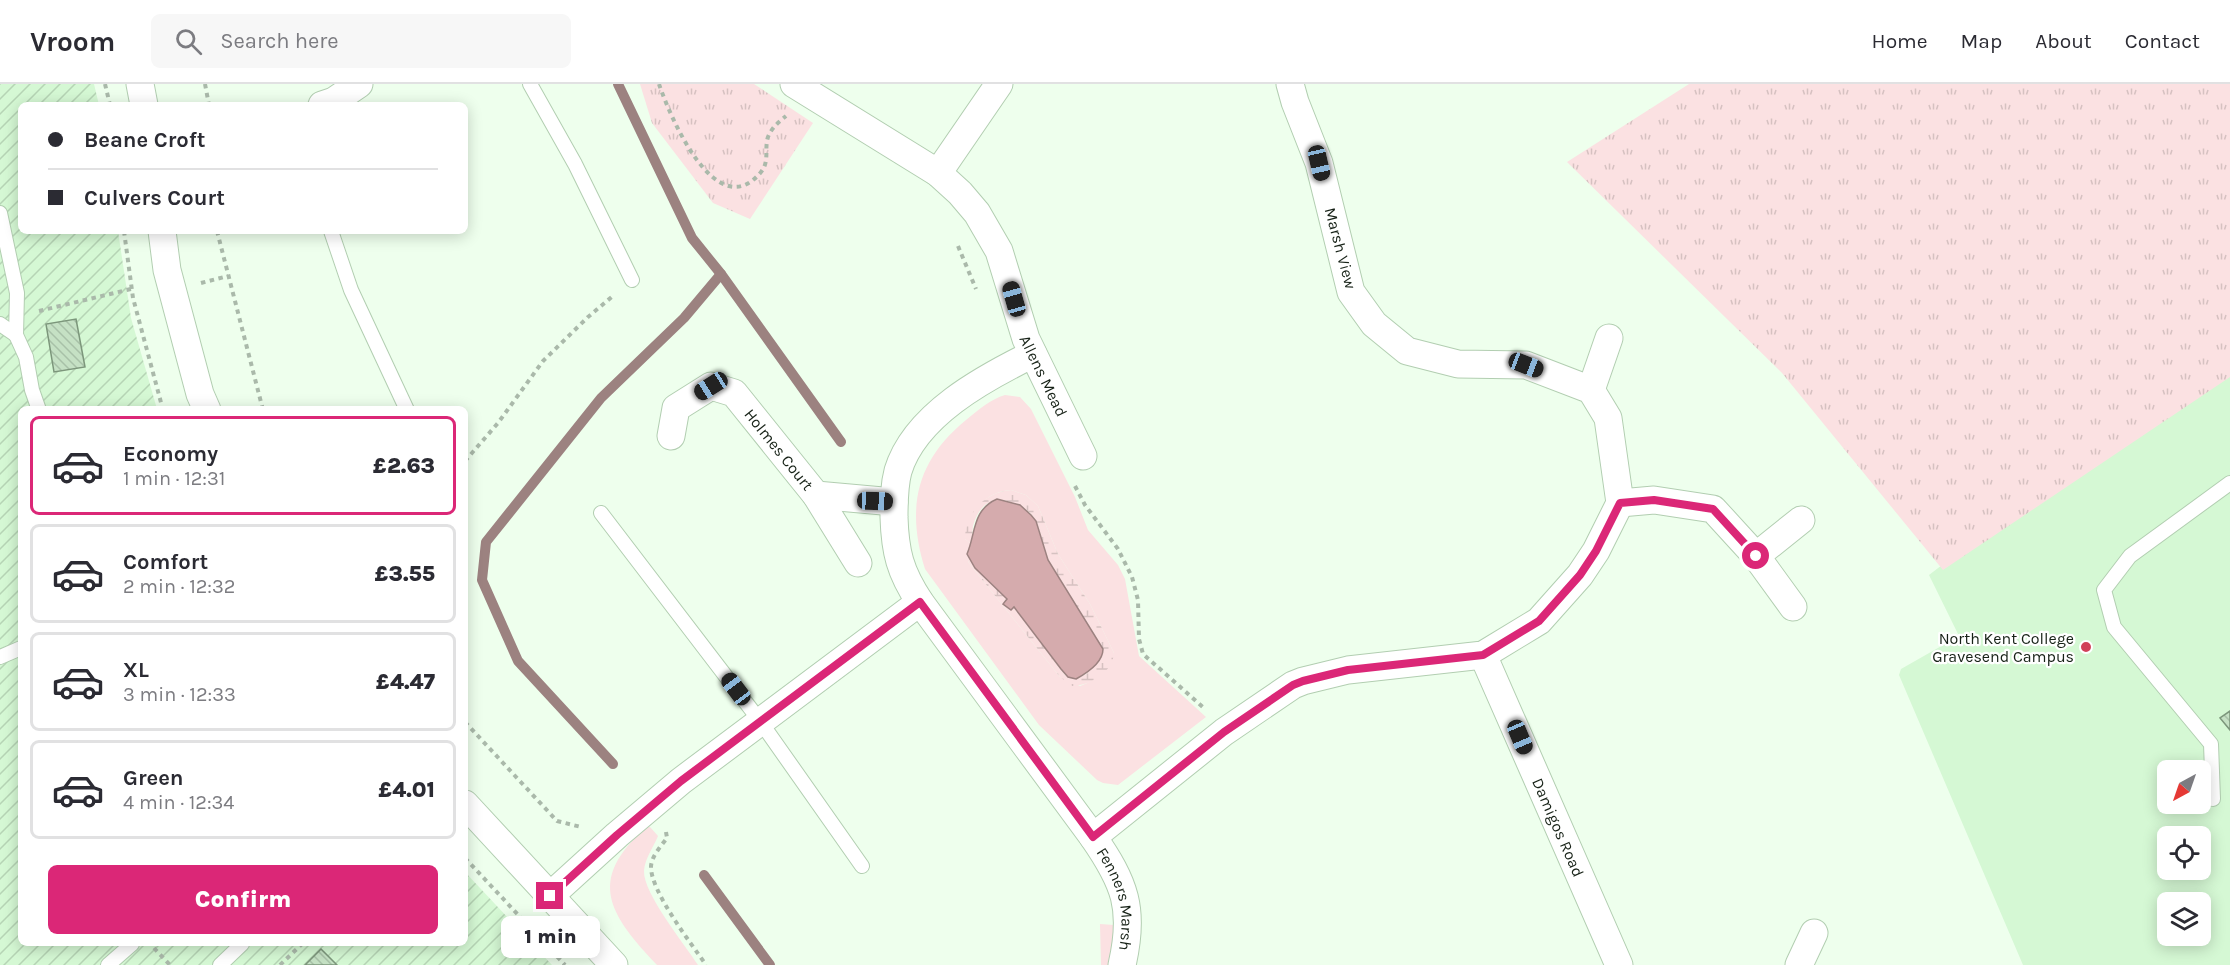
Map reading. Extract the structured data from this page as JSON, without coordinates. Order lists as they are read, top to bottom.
{
  "streets": {
    "street": [
      "Marsh View",
      "Allens Mead",
      "Holmes Court",
      "Damigos Road",
      "Fenners Marsh"
    ]
  },
  "crossings": [
    ["Allens Mead", "Fenners Marsh"],
    ["Holmes Court", "Fenners Marsh"]
  ],
  "places": ["North Kent College Gravesend Campus"],
  "north": "bottom left",
  "page": {
    "header": "Vroom",
    "search": "Search here",
    "nav": [
      "Home",
      "Map",
      "About",
      "Contact"
    ],
    "banner": ["Beane Croft", "Culvers Court"],
    "list": [
      {
        "name": "Economy",
        "note": "1 min · 12:31",
        "value": "£2.63"
      },
      {
        "name": "Comfort",
        "note": "2 min · 12:32",
        "value": "£3.55"
      },
      {
        "name": "XL",
        "note": "3 min · 12:33",
        "value": "£4.47"
      },
      {
        "name": "Green",
        "note": "4 min · 12:34",
        "value": "£4.01"
      }
    ],
    "buttons": "Confirm",
    "bubble": "1 min"
  }
}
